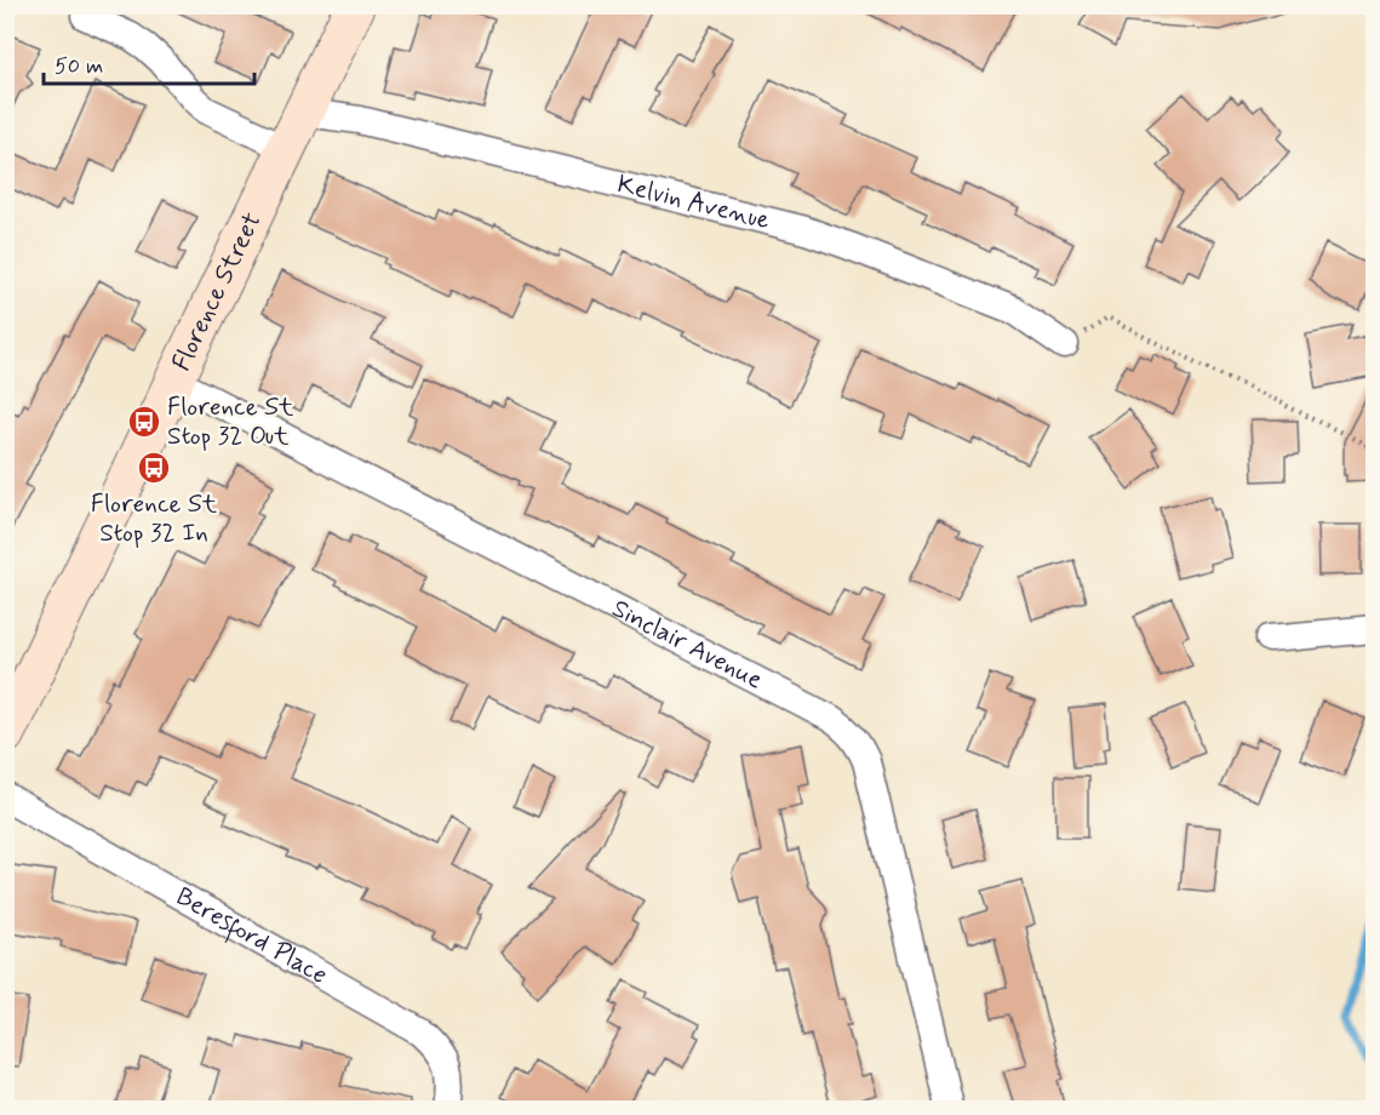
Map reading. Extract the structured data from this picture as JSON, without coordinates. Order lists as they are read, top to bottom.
{
  "streets": {
    "street": [
      "Kelvin Avenue",
      "Florence Street",
      "Sinclair Avenue",
      "Beresford Place"
    ]
  },
  "crossings": [
    ["Kelvin Avenue", "Florence Street"],
    ["Florence Street", "Sinclair Avenue"]
  ],
  "places": {
    "bus stop": ["Florence St Stop 32 Out", "Florence St Stop 32 In"]
  },
  "scale_bar": "50 m"
}
